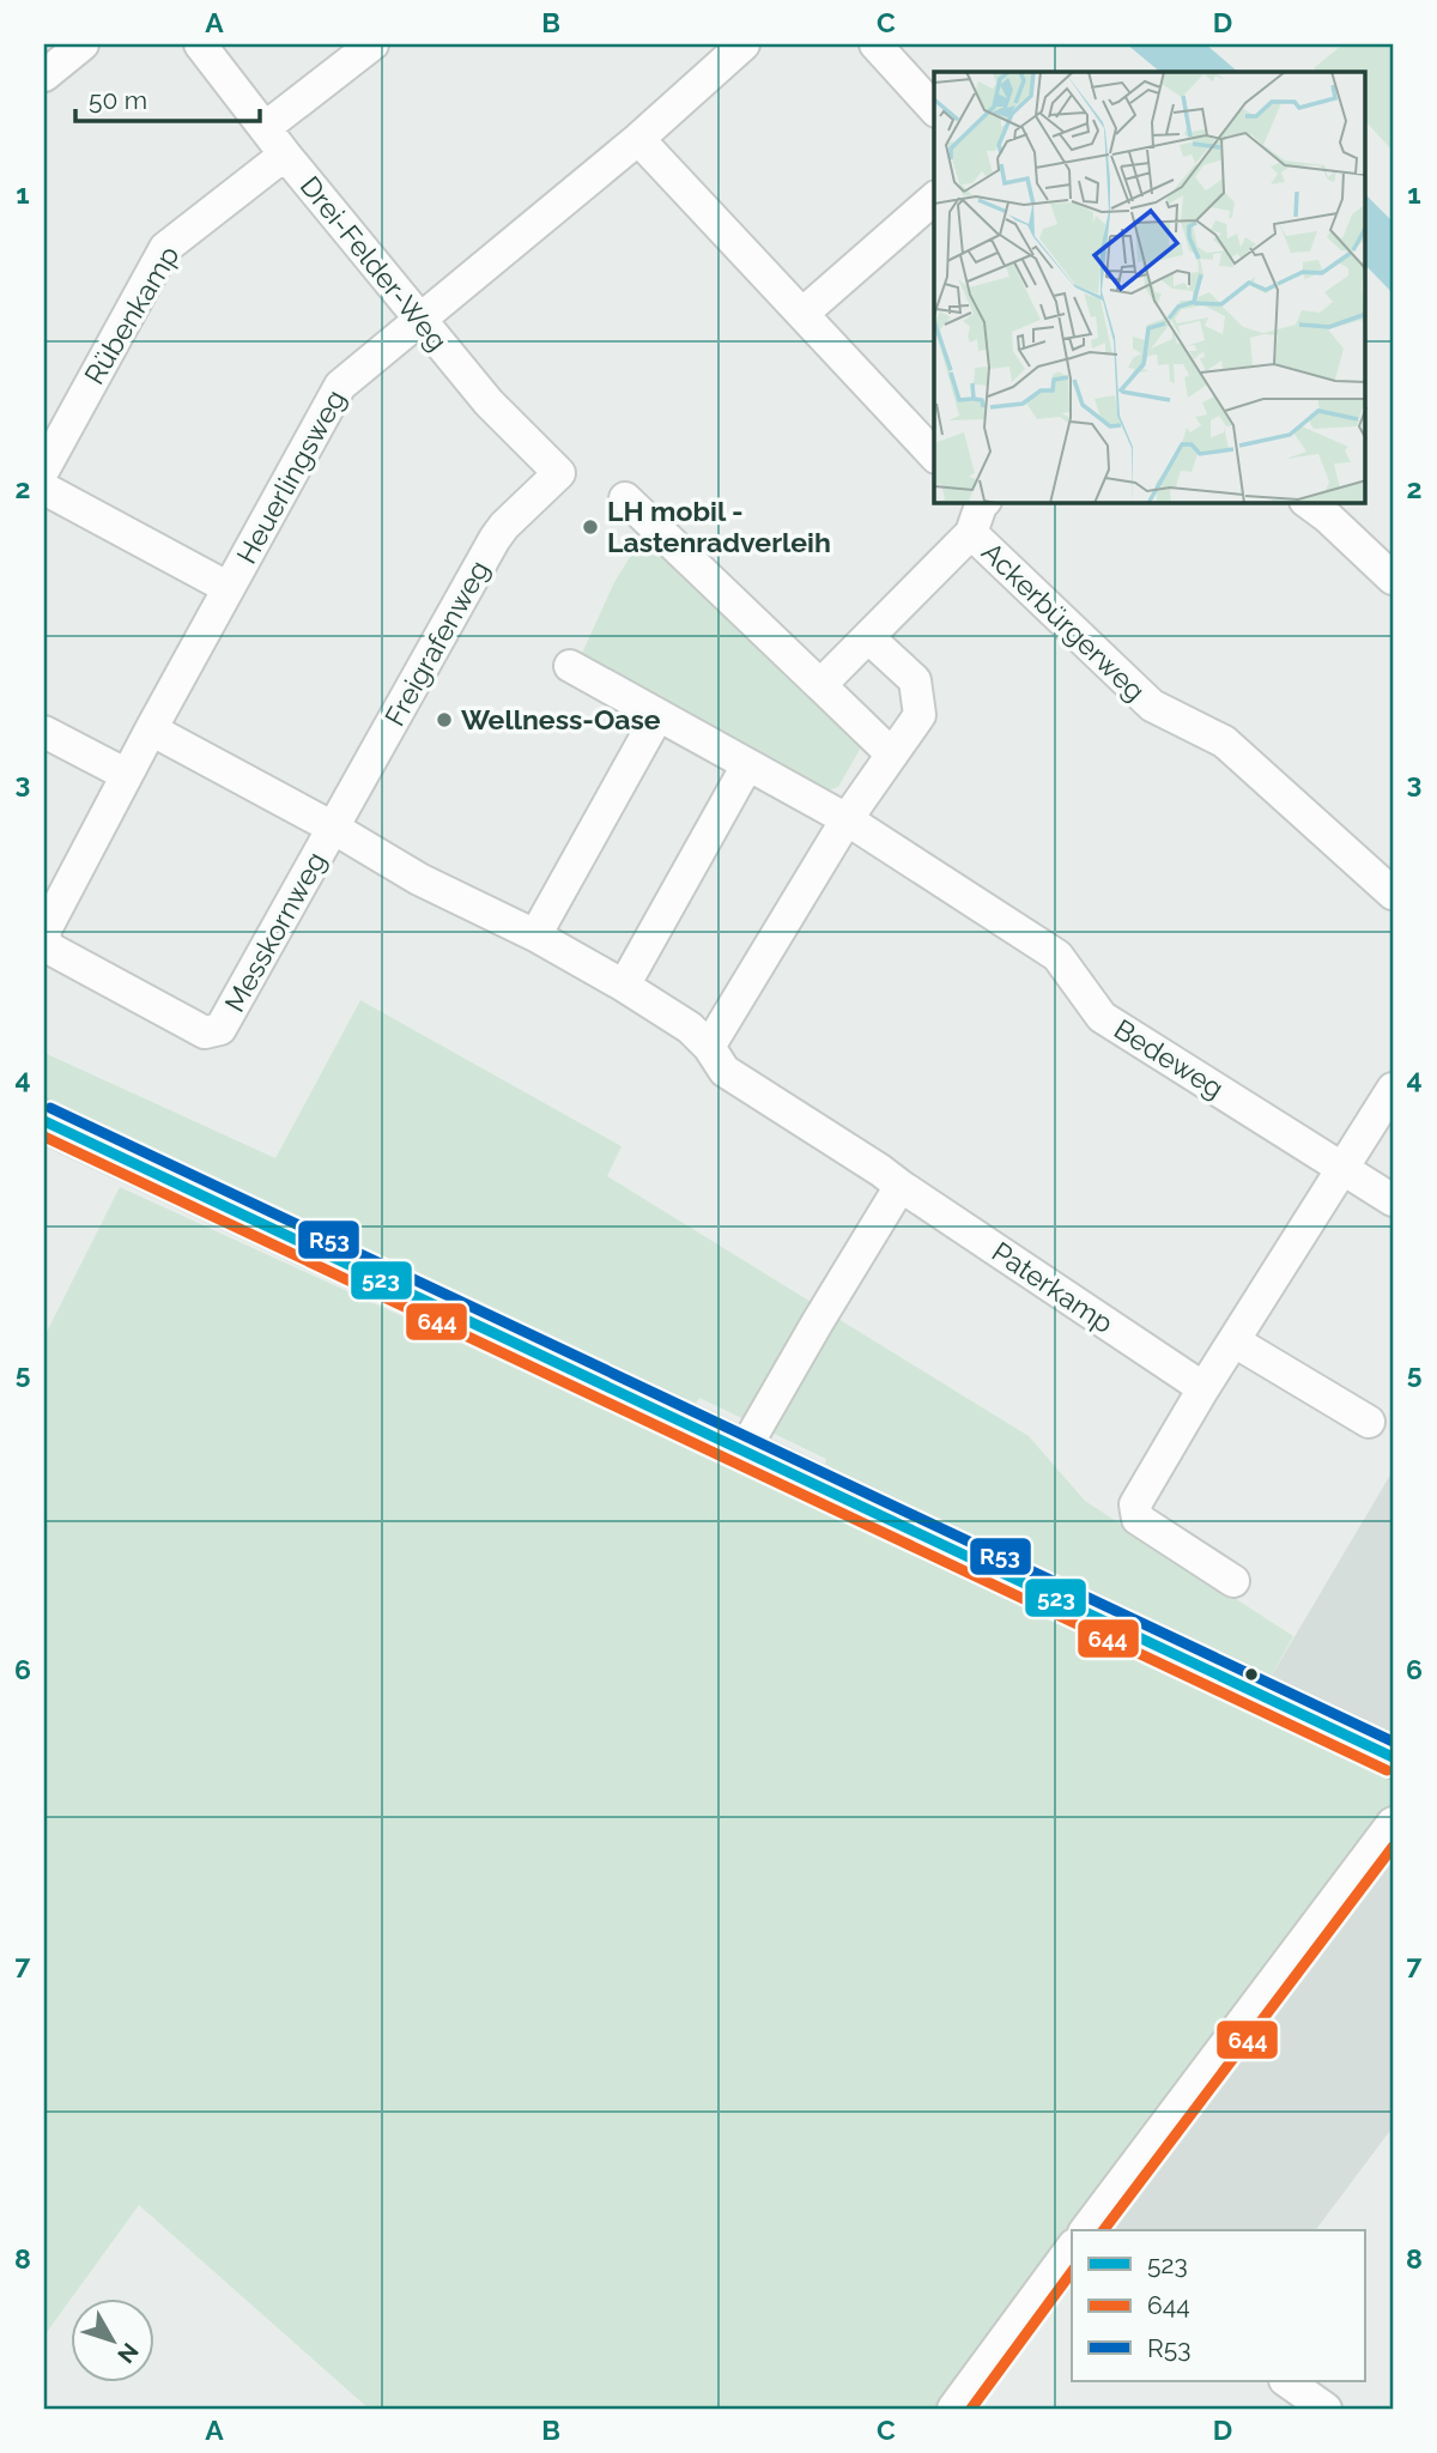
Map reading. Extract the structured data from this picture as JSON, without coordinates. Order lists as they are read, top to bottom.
{
  "streets": {
    "street": [
      "Drei-Felder-Weg",
      "Rübenkamp",
      "Heuerlingsweg",
      "Ackerbürgerweg",
      "Freigrafenweg",
      "Messkornweg",
      "Bedeweg",
      "Paterkamp"
    ]
  },
  "crossings": [
    ["Drei-Felder-Weg", "Rübenkamp"],
    ["Drei-Felder-Weg", "Heuerlingsweg"],
    ["Drei-Felder-Weg", "Freigrafenweg"],
    ["Freigrafenweg", "Messkornweg"],
    ["Freigrafenweg", "Paterkamp"],
    ["Messkornweg", "Paterkamp"]
  ],
  "places": ["LH mobil - Lastenradverleih", "Wellness-Oase"],
  "lines": ["transit line R53", "transit line 523", "transit line 644"],
  "legend": ["523", "644", "R53"],
  "scale_bar": "50 m",
  "north": "bottom right",
  "grid": {
    "columns": [
      "A",
      "B",
      "C",
      "D"
    ],
    "rows": [
      "1",
      "2",
      "3",
      "4",
      "5",
      "6",
      "7",
      "8"
    ]
  }
}
